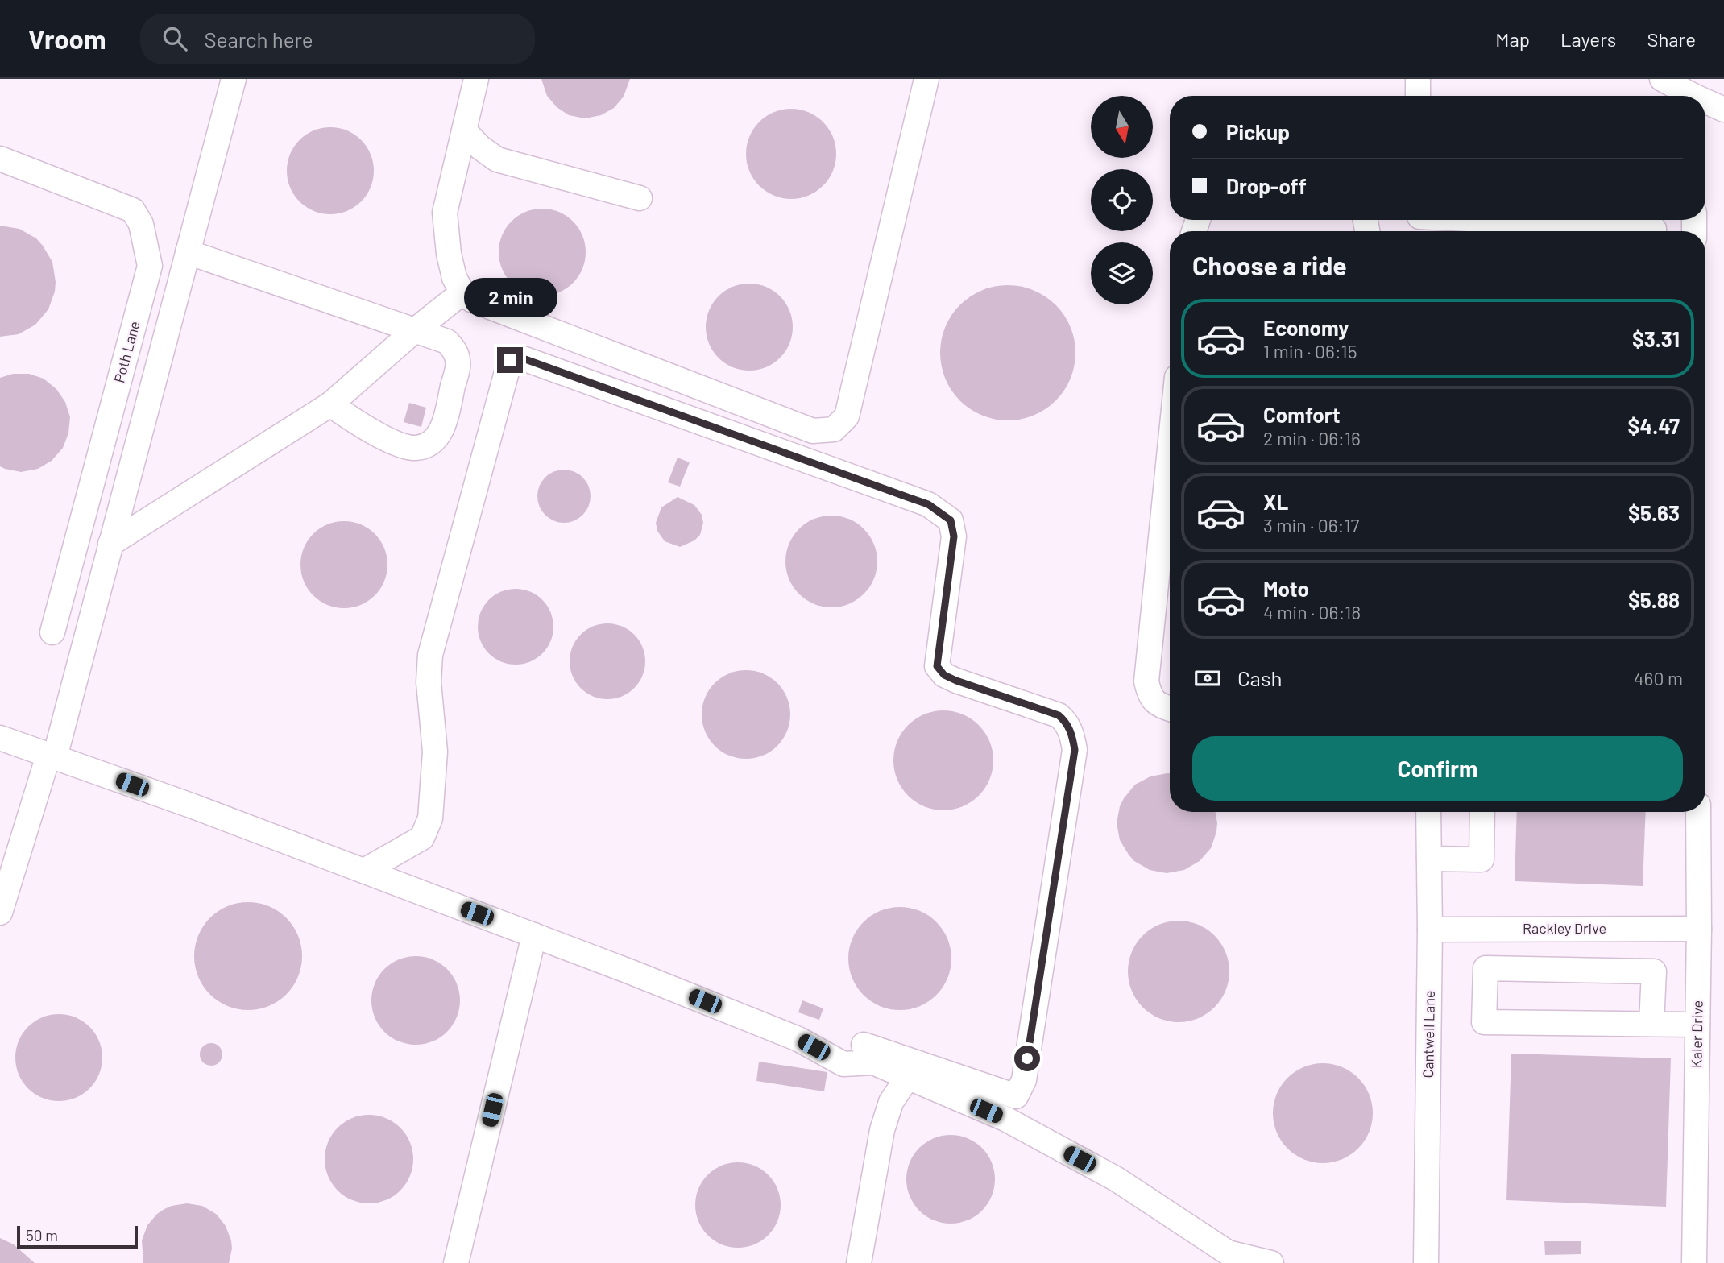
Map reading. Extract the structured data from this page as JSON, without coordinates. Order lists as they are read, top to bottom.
{
  "streets": {
    "street": [
      "Poth Lane",
      "Rackley Drive",
      "Cantwell Lane",
      "Kaler Drive"
    ]
  },
  "crossings": [
    ["Rackley Drive", "Cantwell Lane"],
    ["Rackley Drive", "Kaler Drive"]
  ],
  "scale_bar": "50 m",
  "north": "bottom",
  "page": {
    "header": "Vroom",
    "search": "Search here",
    "nav": ["Map", "Layers", "Share"],
    "banner": ["Pickup", "Drop-off"],
    "heading": "Choose a ride",
    "bubble": "2 min",
    "list": [
      {
        "name": "Economy",
        "note": "1 min · 06:15",
        "value": "$3.31"
      },
      {
        "name": "Comfort",
        "note": "2 min · 06:16",
        "value": "$4.47"
      },
      {
        "name": "XL",
        "note": "3 min · 06:17",
        "value": "$5.63"
      },
      {
        "name": "Moto",
        "note": "4 min · 06:18",
        "value": "$5.88"
      }
    ],
    "pay": ["Cash", "460 m"],
    "buttons": "Confirm",
    "scale": "50 m"
  }
}
